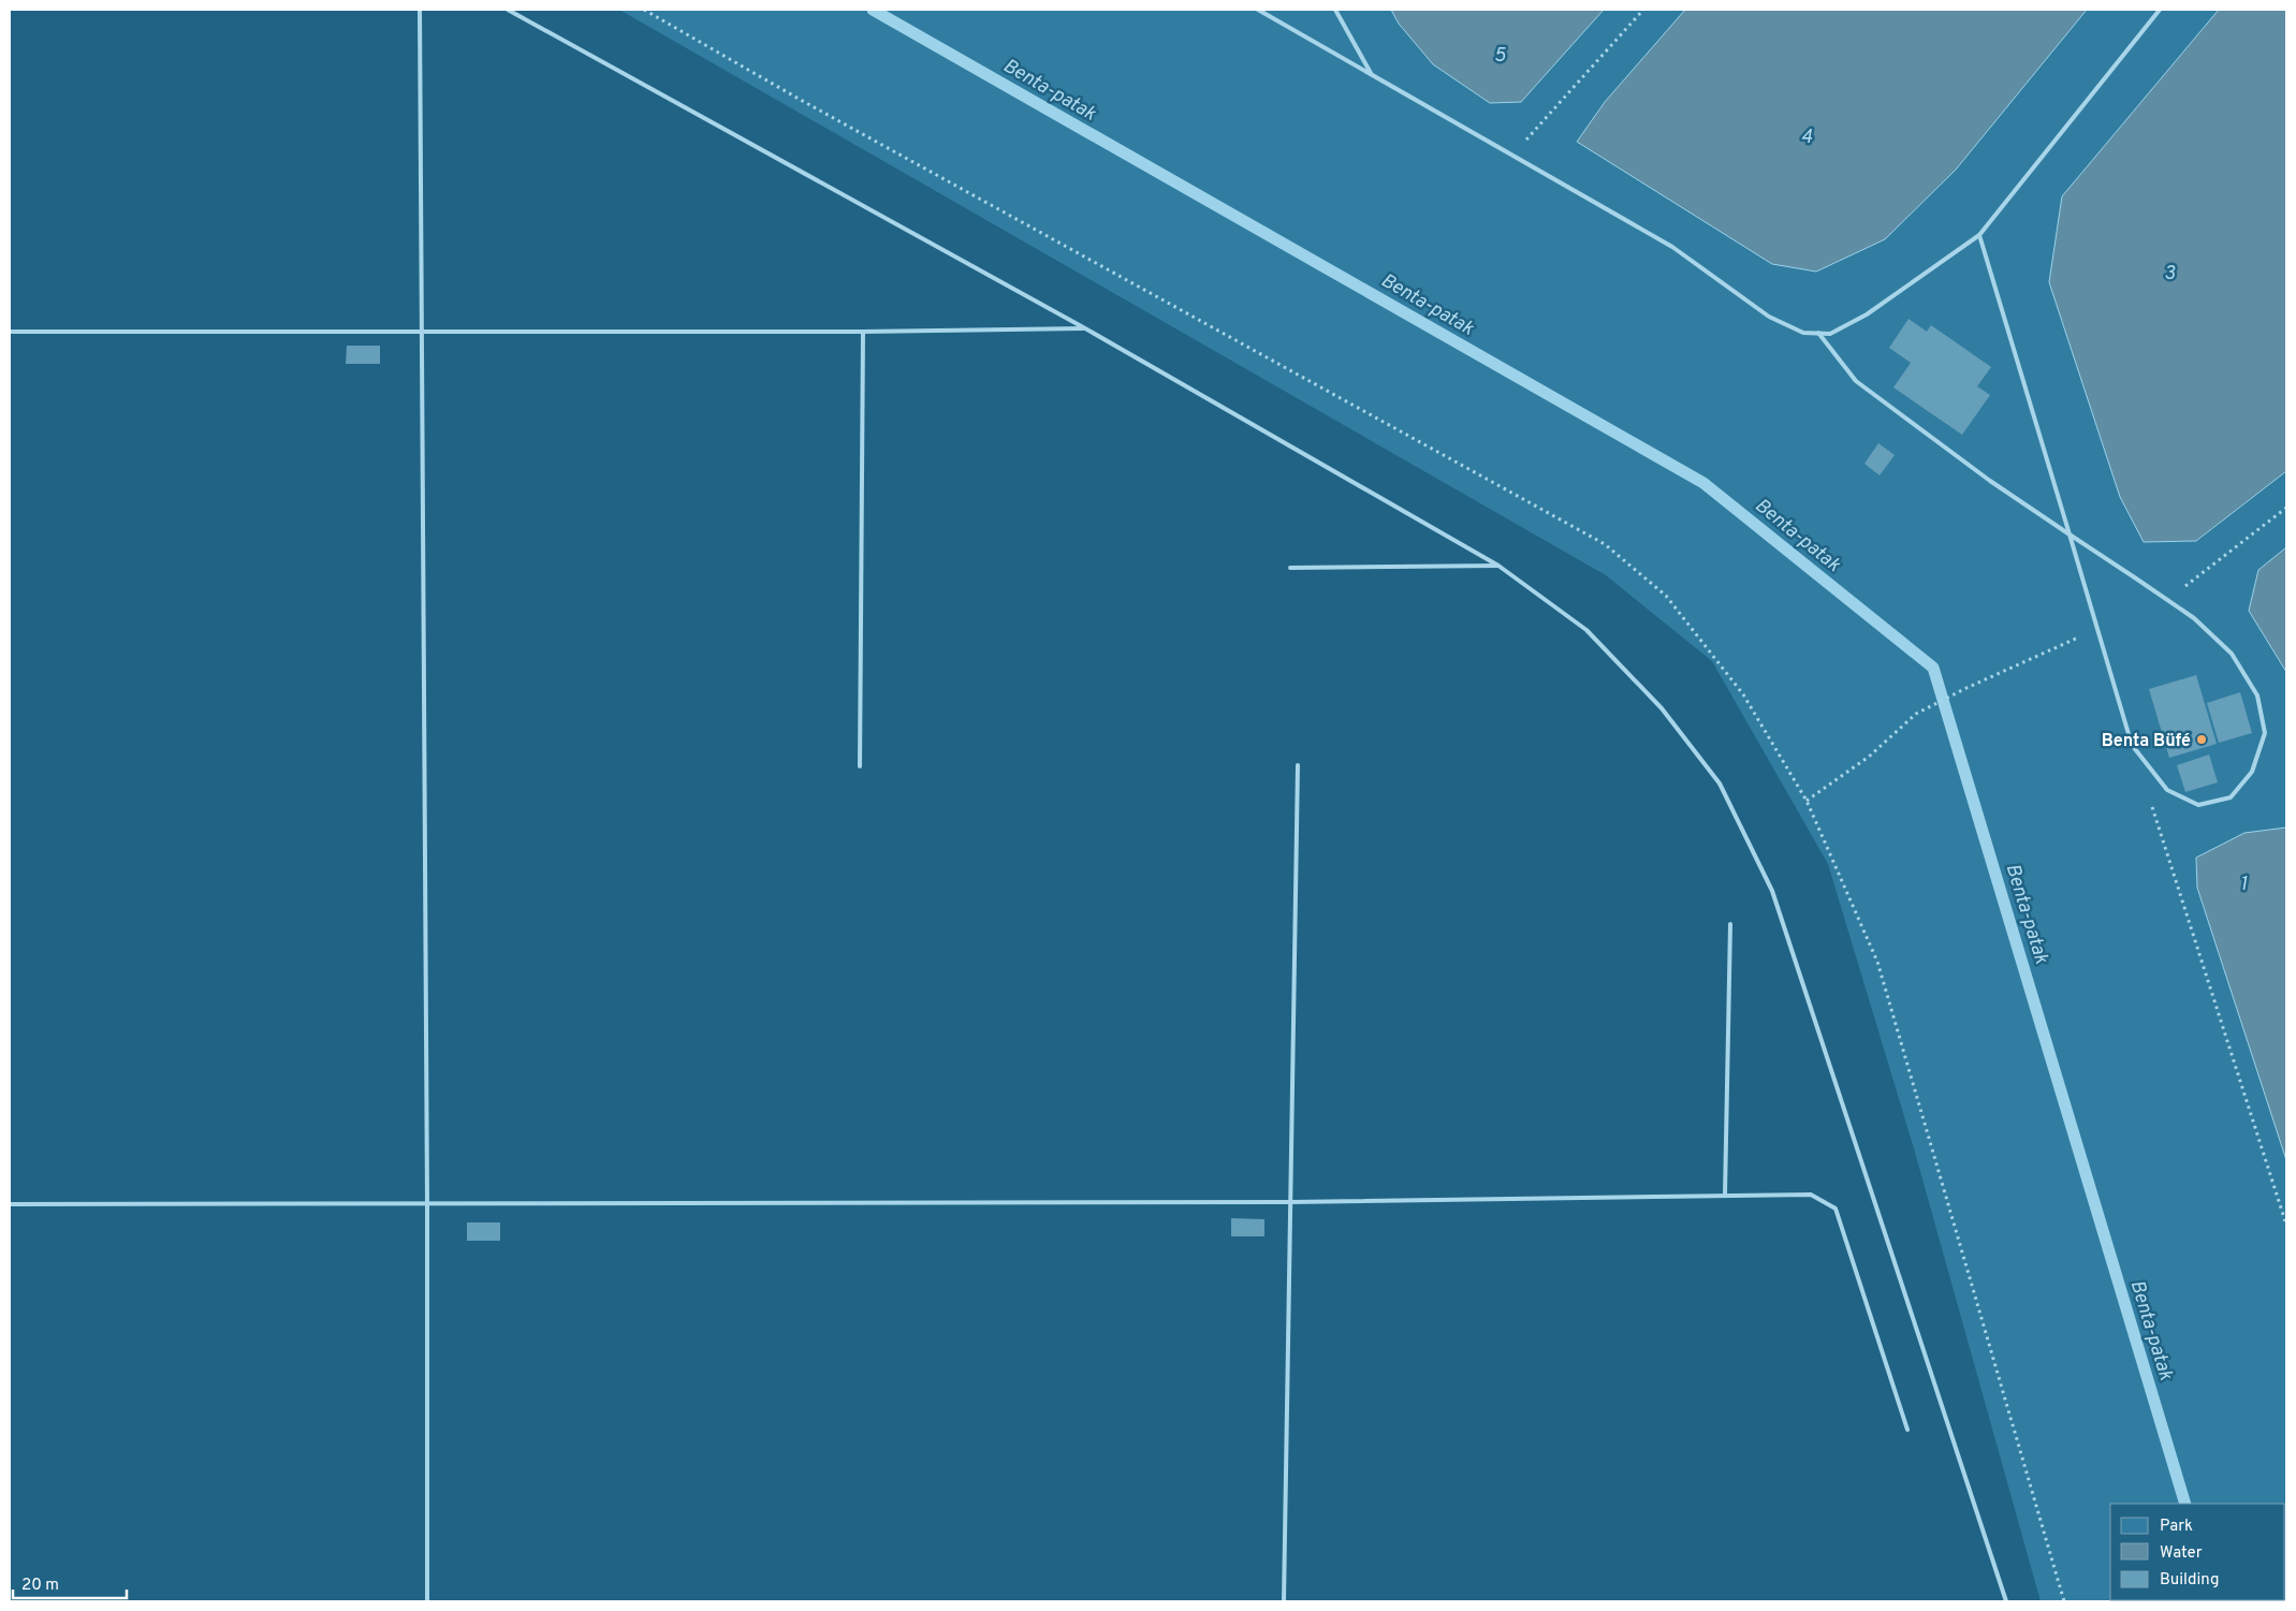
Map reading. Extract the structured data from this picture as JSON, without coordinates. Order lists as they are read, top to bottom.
{
  "water": [
    "5",
    "Benta-patak",
    "4",
    "3",
    "1"
  ],
  "places": ["Benta Büfé"],
  "legend": ["Park", "Water", "Building"],
  "scale_bar": "20 m"
}
